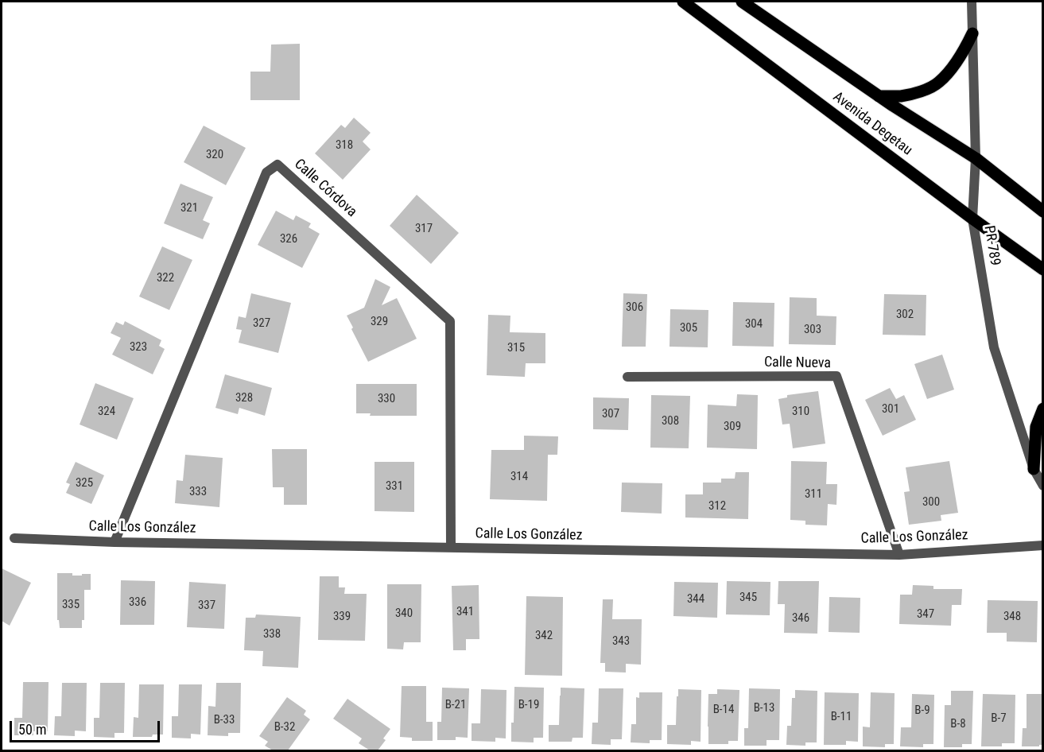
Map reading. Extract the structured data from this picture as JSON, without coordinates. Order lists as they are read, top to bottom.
{
  "streets": {
    "main road": ["Avenida Degetau"],
    "street": [
      "Calle Córdova",
      "PR-789",
      "Calle Nueva",
      "Calle Los González"
    ]
  },
  "crossings": [
    ["Avenida Degetau", "PR-789"],
    ["Calle Córdova", "Calle Los González"],
    ["Calle Nueva", "Calle Los González"]
  ],
  "house_numbers": [
    "318",
    "320",
    "321",
    "317",
    "326",
    "322",
    "306",
    "302",
    "329",
    "327",
    "304",
    "305",
    "303",
    "323",
    "315",
    "328",
    "330",
    "301",
    "324",
    "310",
    "307",
    "308",
    "309",
    "314",
    "325",
    "331",
    "333",
    "311",
    "300",
    "312",
    "345",
    "344",
    "336",
    "335",
    "337",
    "341",
    "340",
    "347",
    "339",
    "348",
    "346",
    "338",
    "342",
    "343",
    "B-21",
    "B-19",
    "B-13",
    "B-14",
    "B-9",
    "B-11",
    "B-7",
    "B-33",
    "B-8",
    "B-32"
  ],
  "scale_bar": "50 m"
}
